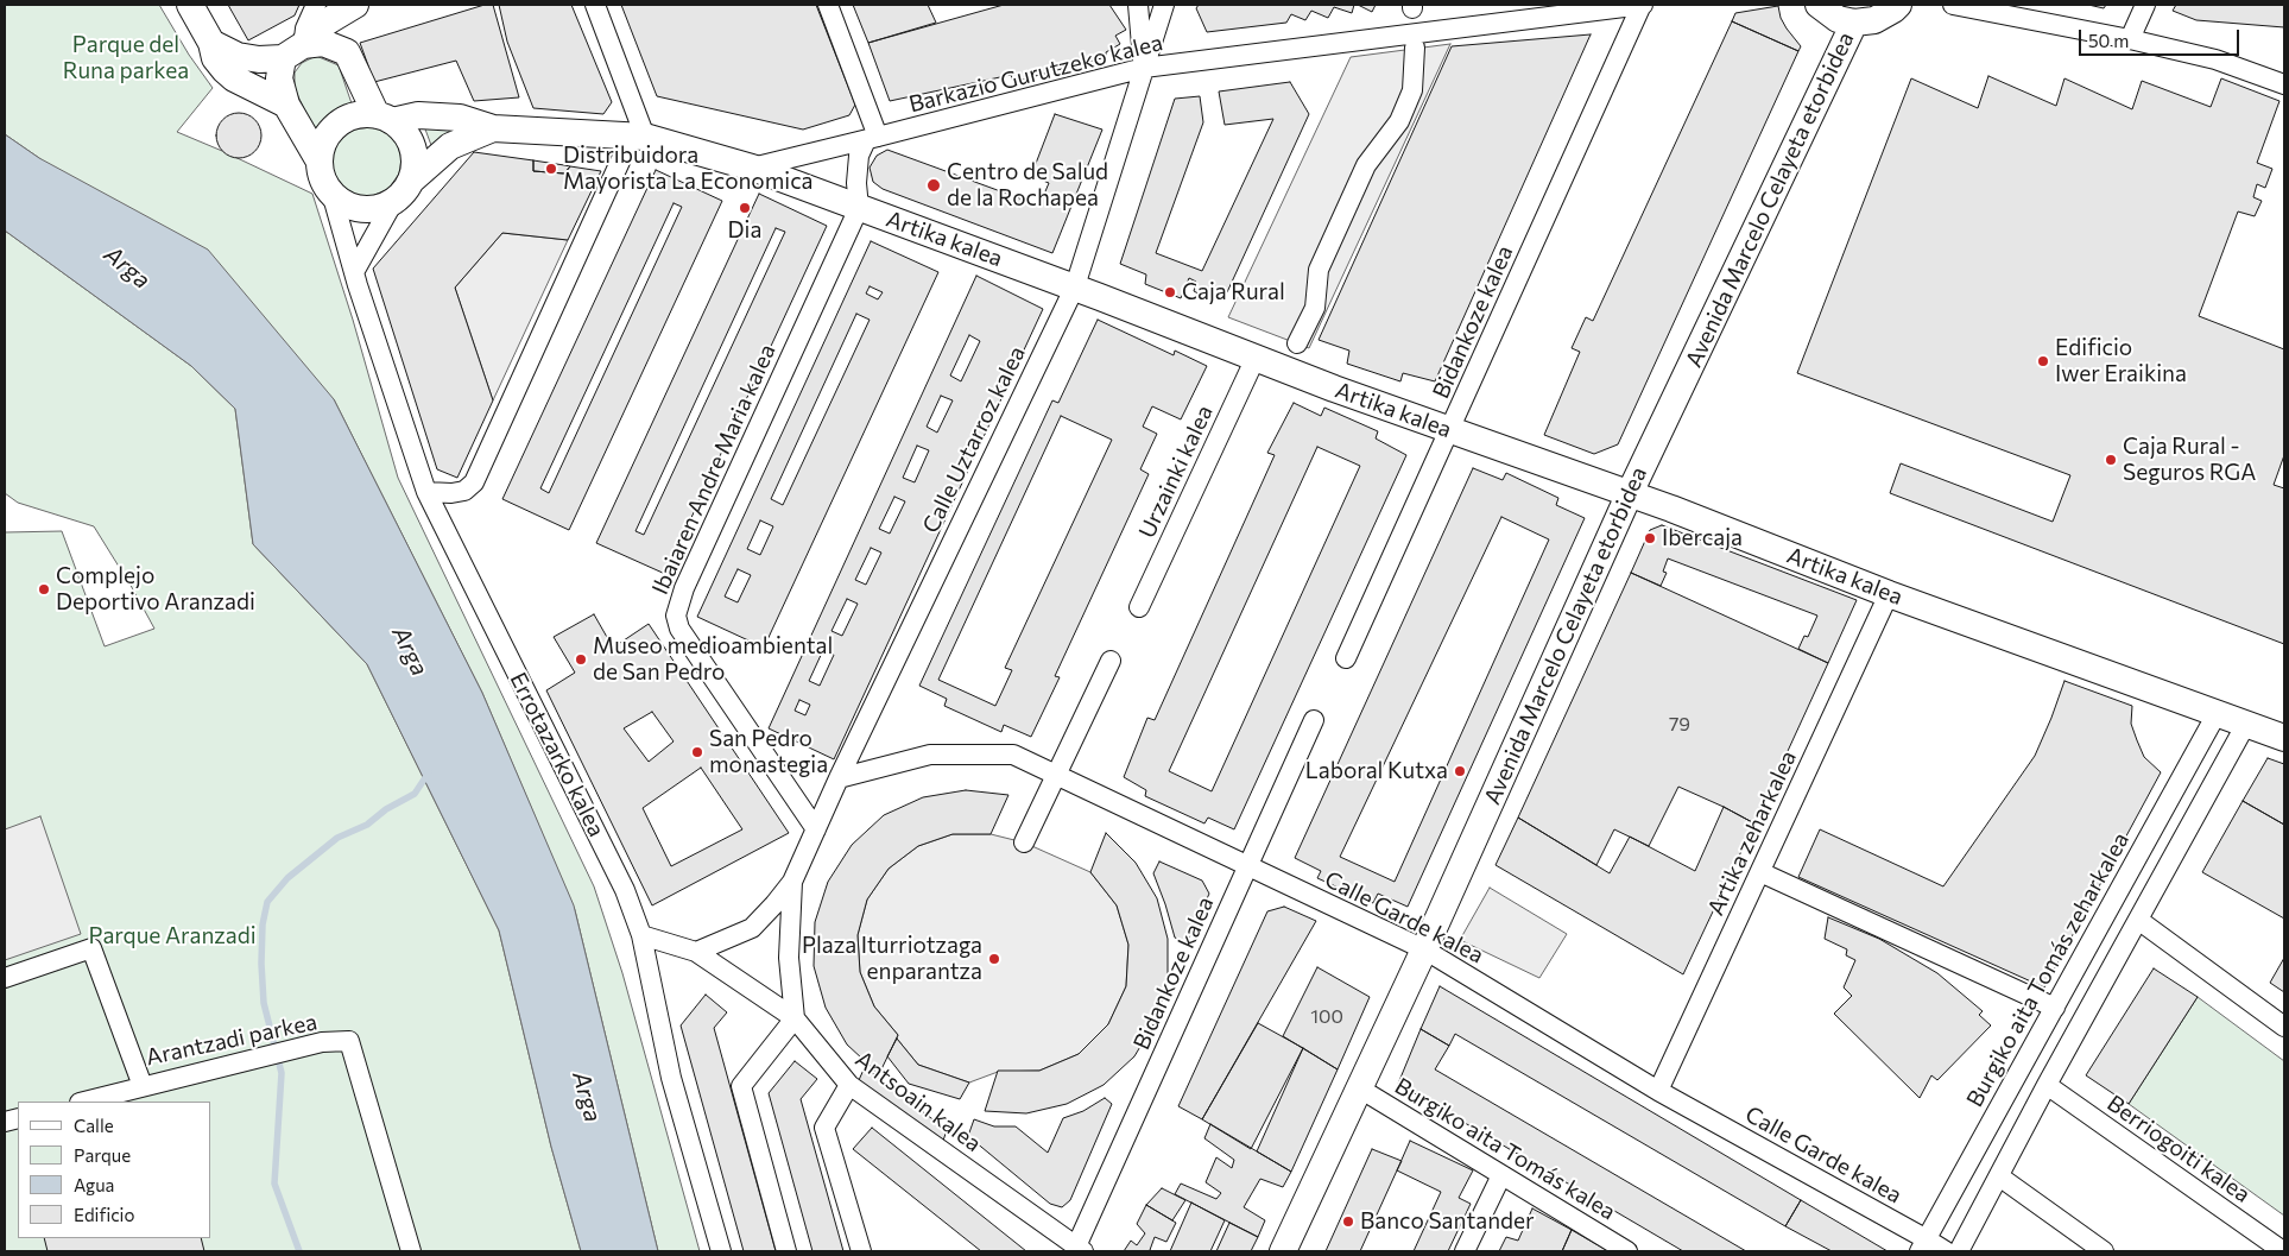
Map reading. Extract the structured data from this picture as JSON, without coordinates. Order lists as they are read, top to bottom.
{
  "streets": {
    "street": [
      "Barkazio Gurutzeko kalea",
      "Avenida Marcelo Celayeta etorbidea",
      "Artika kalea",
      "Bidankoze kalea",
      "Calle Uztarroz kalea",
      "Ibaiaren Andre Maria kalea",
      "Urzainki kalea",
      "Errotazarko kalea",
      "Artika zeharkalea",
      "Calle Garde kalea",
      "Burgiko aita Tomás zeharkalea",
      "Arantzadi parkea",
      "Antsoain kalea",
      "Burgiko aita Tomás kalea",
      "Berriogoiti kalea"
    ]
  },
  "crossings": [
    ["Barkazio Gurutzeko kalea", "Artika kalea"],
    ["Barkazio Gurutzeko kalea", "Bidankoze kalea"],
    ["Barkazio Gurutzeko kalea", "Calle Uztarroz kalea"],
    ["Avenida Marcelo Celayeta etorbidea", "Artika kalea"],
    ["Avenida Marcelo Celayeta etorbidea", "Calle Garde kalea"],
    ["Avenida Marcelo Celayeta etorbidea", "Burgiko aita Tomás kalea"],
    ["Artika kalea", "Bidankoze kalea"],
    ["Artika kalea", "Calle Uztarroz kalea"],
    ["Artika kalea", "Ibaiaren Andre Maria kalea"],
    ["Artika kalea", "Urzainki kalea"],
    ["Artika kalea", "Errotazarko kalea"],
    ["Artika kalea", "Artika zeharkalea"],
    ["Artika kalea", "Burgiko aita Tomás zeharkalea"],
    ["Bidankoze kalea", "Calle Garde kalea"],
    ["Bidankoze kalea", "Antsoain kalea"],
    ["Calle Uztarroz kalea", "Ibaiaren Andre Maria kalea"],
    ["Calle Uztarroz kalea", "Calle Garde kalea"],
    ["Calle Uztarroz kalea", "Antsoain kalea"],
    ["Errotazarko kalea", "Antsoain kalea"],
    ["Artika zeharkalea", "Calle Garde kalea"],
    ["Calle Garde kalea", "Burgiko aita Tomás zeharkalea"]
  ],
  "water": ["Arga"],
  "parks": ["Parque del Runa parkea", "Parque Aranzadi"],
  "places": [
    "Distribuidora Mayorista La Economica",
    "Centro de Salud de la Rochapea",
    "Dia",
    "Caja Rural",
    "Edificio Iwer Eraikina",
    "Caja Rural - Seguros RGA",
    "Ibercaja",
    "Complejo Deportivo Aranzadi",
    "Museo medioambiental de San Pedro",
    "San Pedro monastegia",
    "Laboral Kutxa",
    "Plaza Iturriotzaga enparantza",
    "Banco Santander"
  ],
  "house_numbers": ["79", "100"],
  "legend": [
    "Calle",
    "Parque",
    "Agua",
    "Edificio"
  ],
  "scale_bar": "50 m"
}
